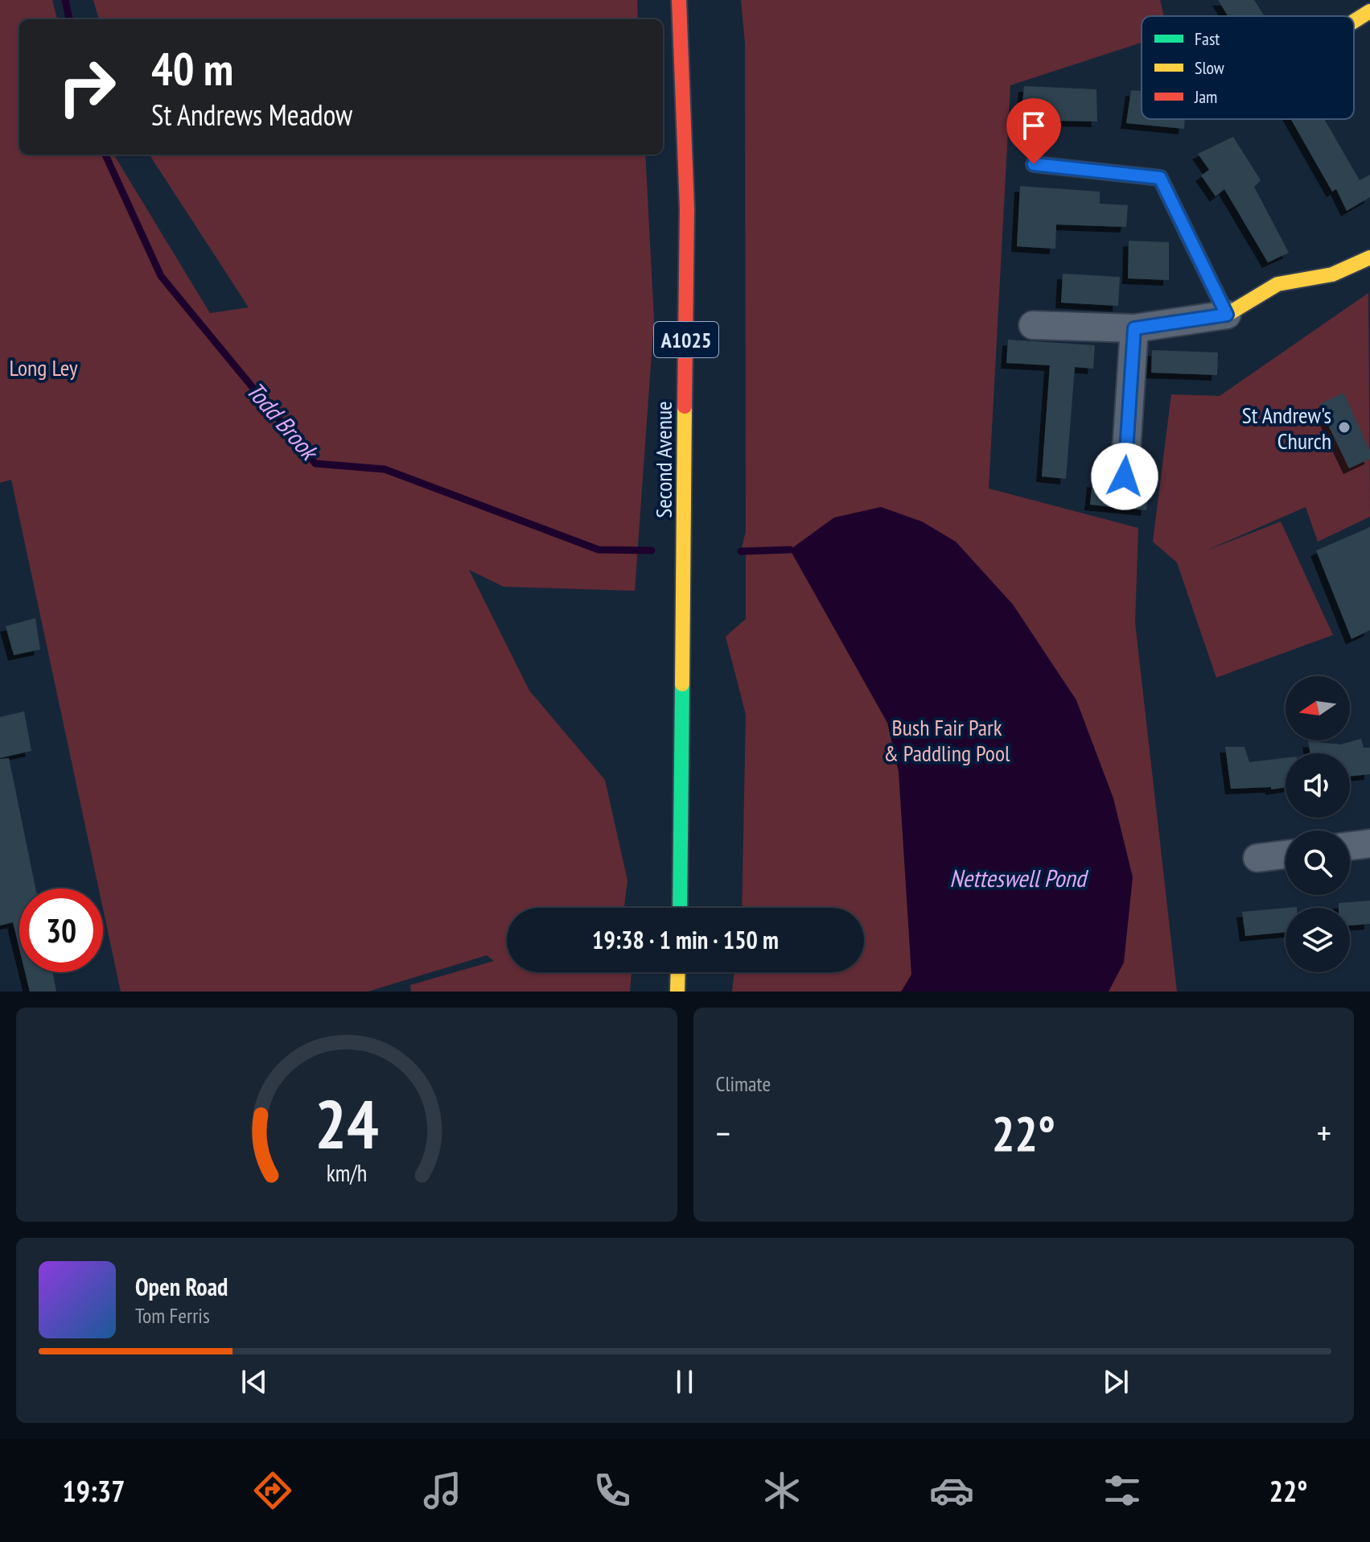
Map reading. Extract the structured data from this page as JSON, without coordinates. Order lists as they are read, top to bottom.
{
  "streets": {
    "main road": ["A1025", "Second Avenue"]
  },
  "water": ["Todd Brook", "Netteswell Pond"],
  "parks": ["Long Ley", "Bush Fair Park & Paddling Pool"],
  "places": ["St Andrew's Church"],
  "legend": ["Fast", "Slow", "Jam"],
  "north": "left",
  "page": {
    "turn": ["40 m", "St Andrews Meadow"],
    "limit": "30",
    "trip": "19:38 · 1 min · 150 m",
    "tile": "Climate",
    "heat": ["−", "22°", "+"],
    "song": ["Open Road", "Tom Ferris"],
    "tabs": ["19:37", "22°"],
    "gauge": ["24", "km/h"]
  }
}
